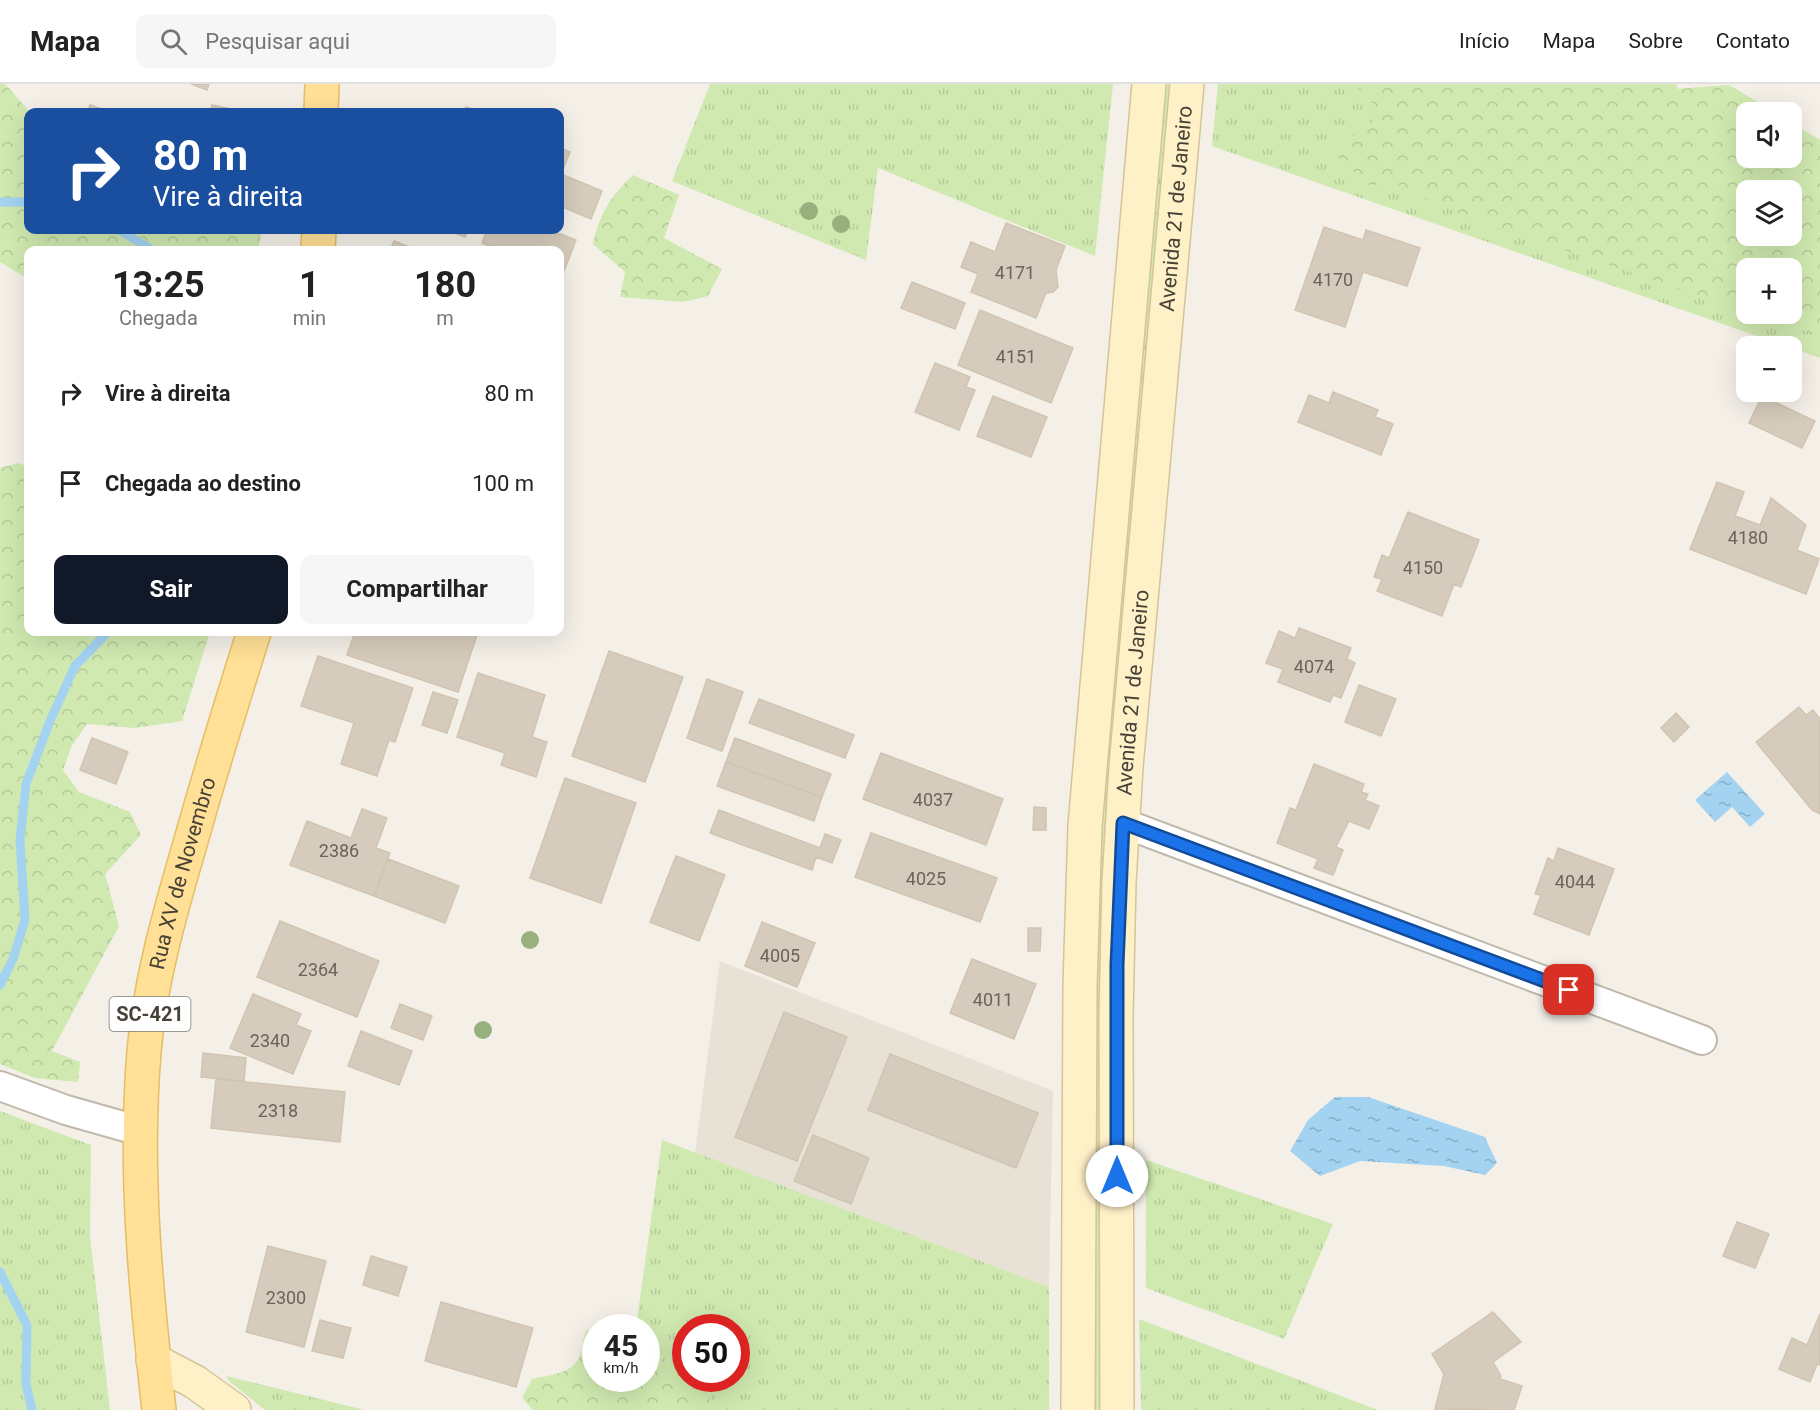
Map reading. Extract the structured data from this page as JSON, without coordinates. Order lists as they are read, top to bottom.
{
  "streets": {
    "main road": ["Avenida 21 de Janeiro", "Rua XV de Novembro", "SC-421"]
  },
  "house_numbers": [
    "4171",
    "4170",
    "4151",
    "4180",
    "4150",
    "4074",
    "4037",
    "2386",
    "4025",
    "4044",
    "4005",
    "2364",
    "4011",
    "2340",
    "2318",
    "2300"
  ],
  "page": {
    "header": "Mapa",
    "search": "Pesquisar aqui",
    "nav": [
      "Início",
      "Mapa",
      "Sobre",
      "Contato"
    ],
    "map_buttons": ["+", "−"],
    "turn": ["80 m", "Vire à direita"],
    "eta": [
      "13:25",
      "Chegada",
      "1",
      "min",
      "180",
      "m"
    ],
    "list": [
      {
        "name": "Vire à direita",
        "value": "80 m"
      },
      {
        "name": "Chegada ao destino",
        "value": "100 m"
      }
    ],
    "buttons": ["Sair", "Compartilhar"],
    "speed": "45 km/h",
    "limit": "50"
  }
}
